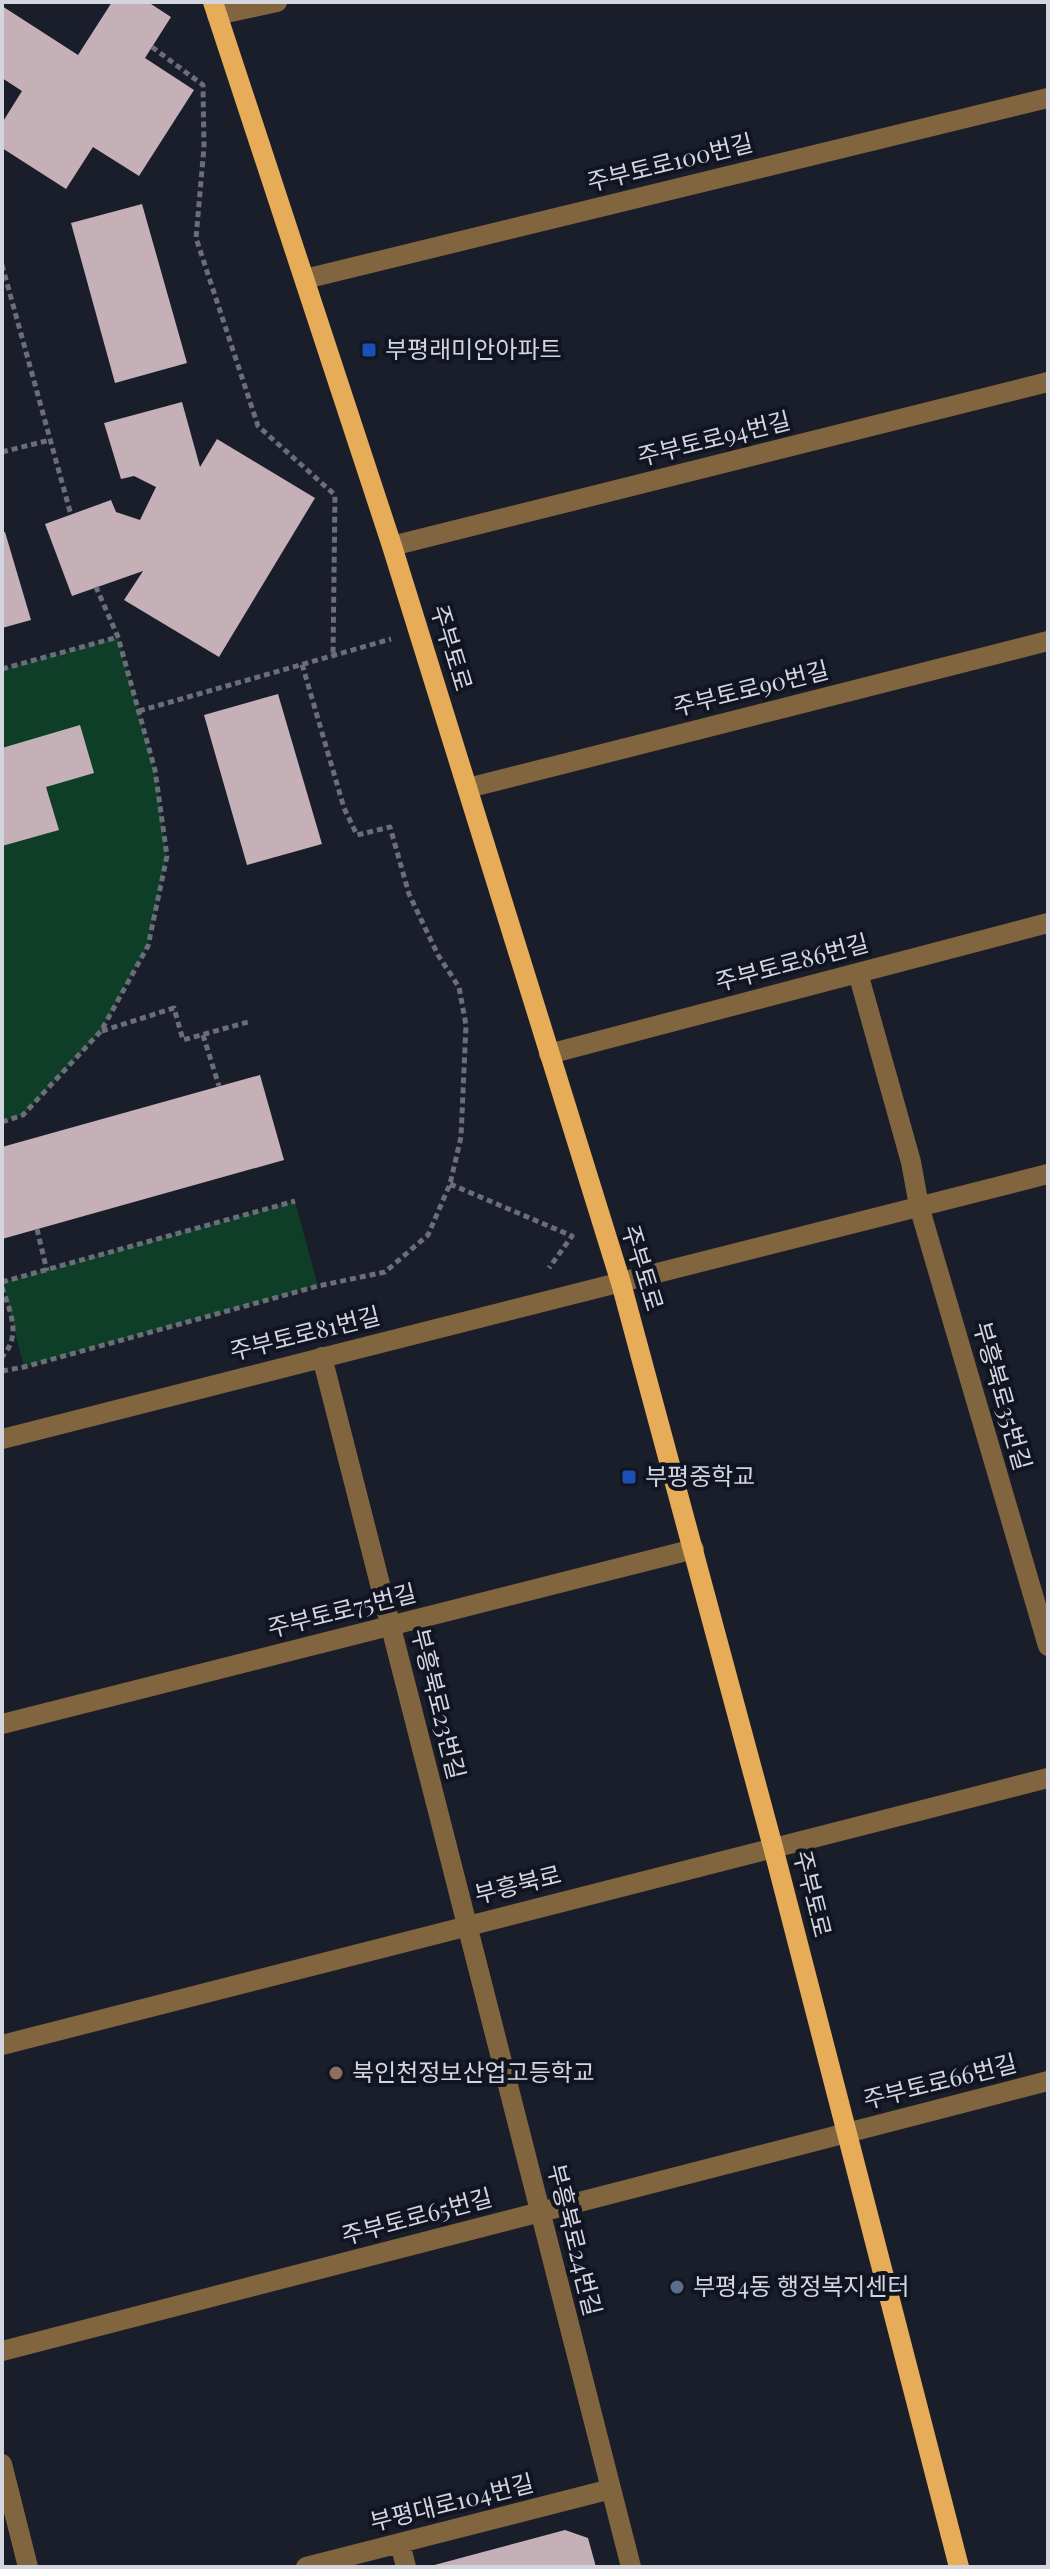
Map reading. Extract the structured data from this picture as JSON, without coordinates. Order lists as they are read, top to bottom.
{
  "streets": {
    "main road": ["주부토로"],
    "street": [
      "주부토로100번길",
      "주부토로94번길",
      "주부토로90번길",
      "주부토로86번길",
      "주부토로81번길",
      "부흥북로35번길",
      "주부토로75번길",
      "부흥북로23번길",
      "부흥북로",
      "주부토로66번길",
      "주부토로65번길",
      "부흥북로24번길",
      "부평대로104번길"
    ]
  },
  "crossings": [
    ["주부토로100번길", "주부토로"],
    ["주부토로94번길", "주부토로"],
    ["주부토로", "주부토로90번길"],
    ["주부토로", "주부토로86번길"],
    ["주부토로", "주부토로81번길"],
    ["주부토로", "주부토로75번길"],
    ["주부토로", "부흥북로"],
    ["주부토로", "주부토로66번길"],
    ["주부토로", "주부토로65번길"],
    ["주부토로86번길", "부흥북로35번길"],
    ["주부토로81번길", "부흥북로35번길"],
    ["주부토로81번길", "부흥북로23번길"],
    ["주부토로75번길", "부흥북로23번길"],
    ["부흥북로23번길", "부흥북로"],
    ["부흥북로23번길", "부흥북로24번길"],
    ["부흥북로", "부흥북로24번길"],
    ["주부토로66번길", "주부토로65번길"],
    ["주부토로65번길", "부흥북로24번길"],
    ["부흥북로24번길", "부평대로104번길"]
  ],
  "places": {
    "transit": ["부평래미안아파트", "부평중학교"],
    "other": ["북인천정보산업고등학교", "부평4동 행정복지센터"]
  }
}
